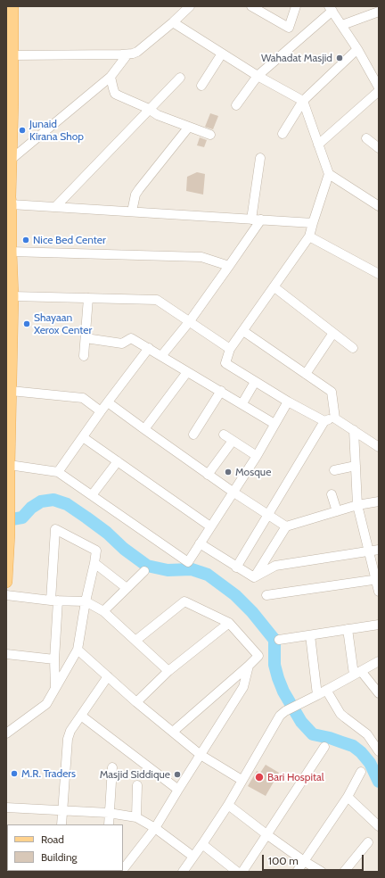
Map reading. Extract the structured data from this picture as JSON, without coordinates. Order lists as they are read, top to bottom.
{
  "places": [
    "Wahadat Masjid",
    "Junaid Kirana Shop",
    "Nice Bed Center",
    "Shayaan Xerox Center",
    "Mosque",
    "M.R. Traders",
    "Masjid Siddique",
    "Bari Hospital"
  ],
  "legend": ["Road", "Building"],
  "scale_bar": "100 m"
}
